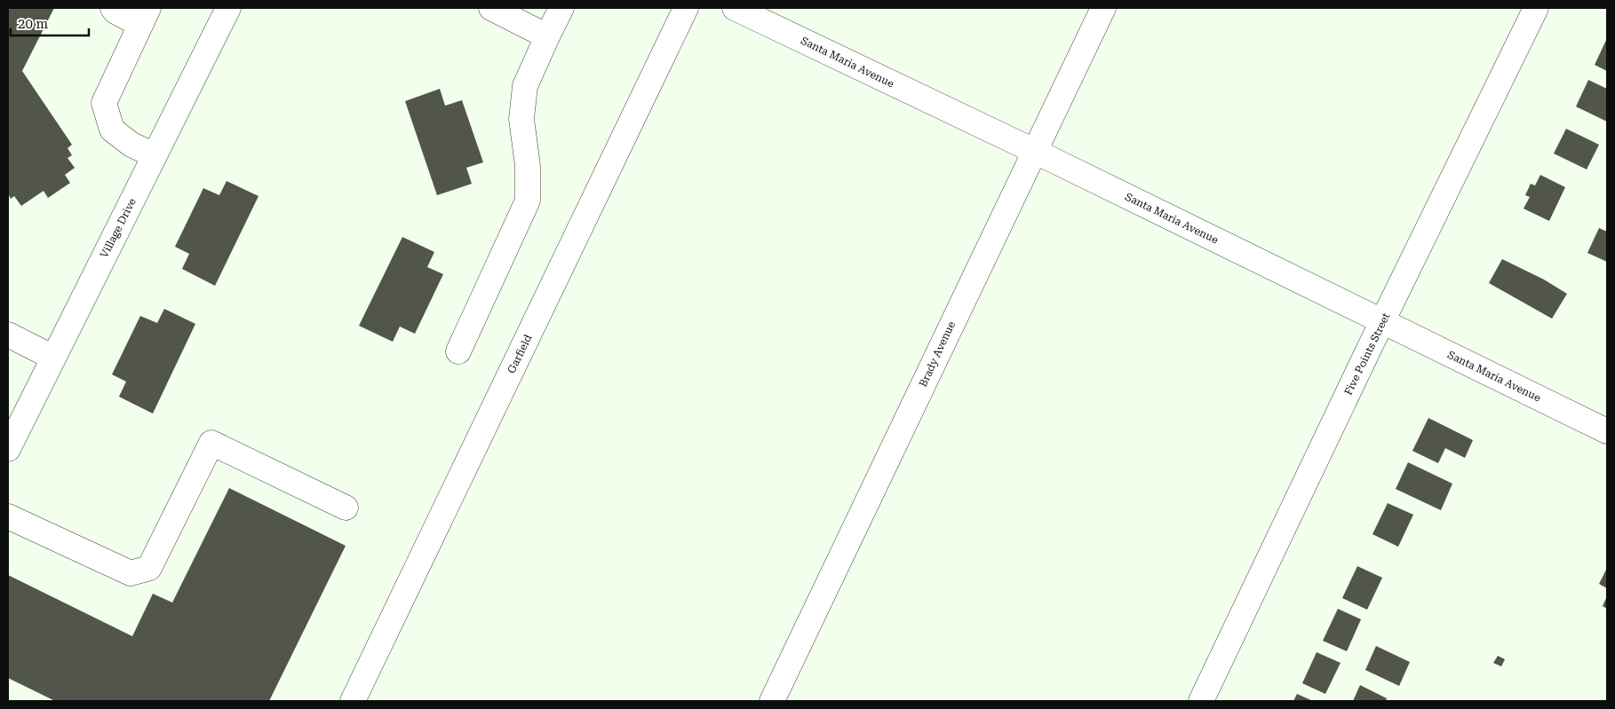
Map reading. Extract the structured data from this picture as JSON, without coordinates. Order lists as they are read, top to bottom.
{
  "streets": {
    "street": [
      "Santa Maria Avenue",
      "Village Drive",
      "Garfield",
      "Brady Avenue",
      "Five Points Street"
    ]
  },
  "crossings": [
    ["Santa Maria Avenue", "Brady Avenue"],
    ["Santa Maria Avenue", "Five Points Street"]
  ],
  "scale_bar": "20 m"
}
